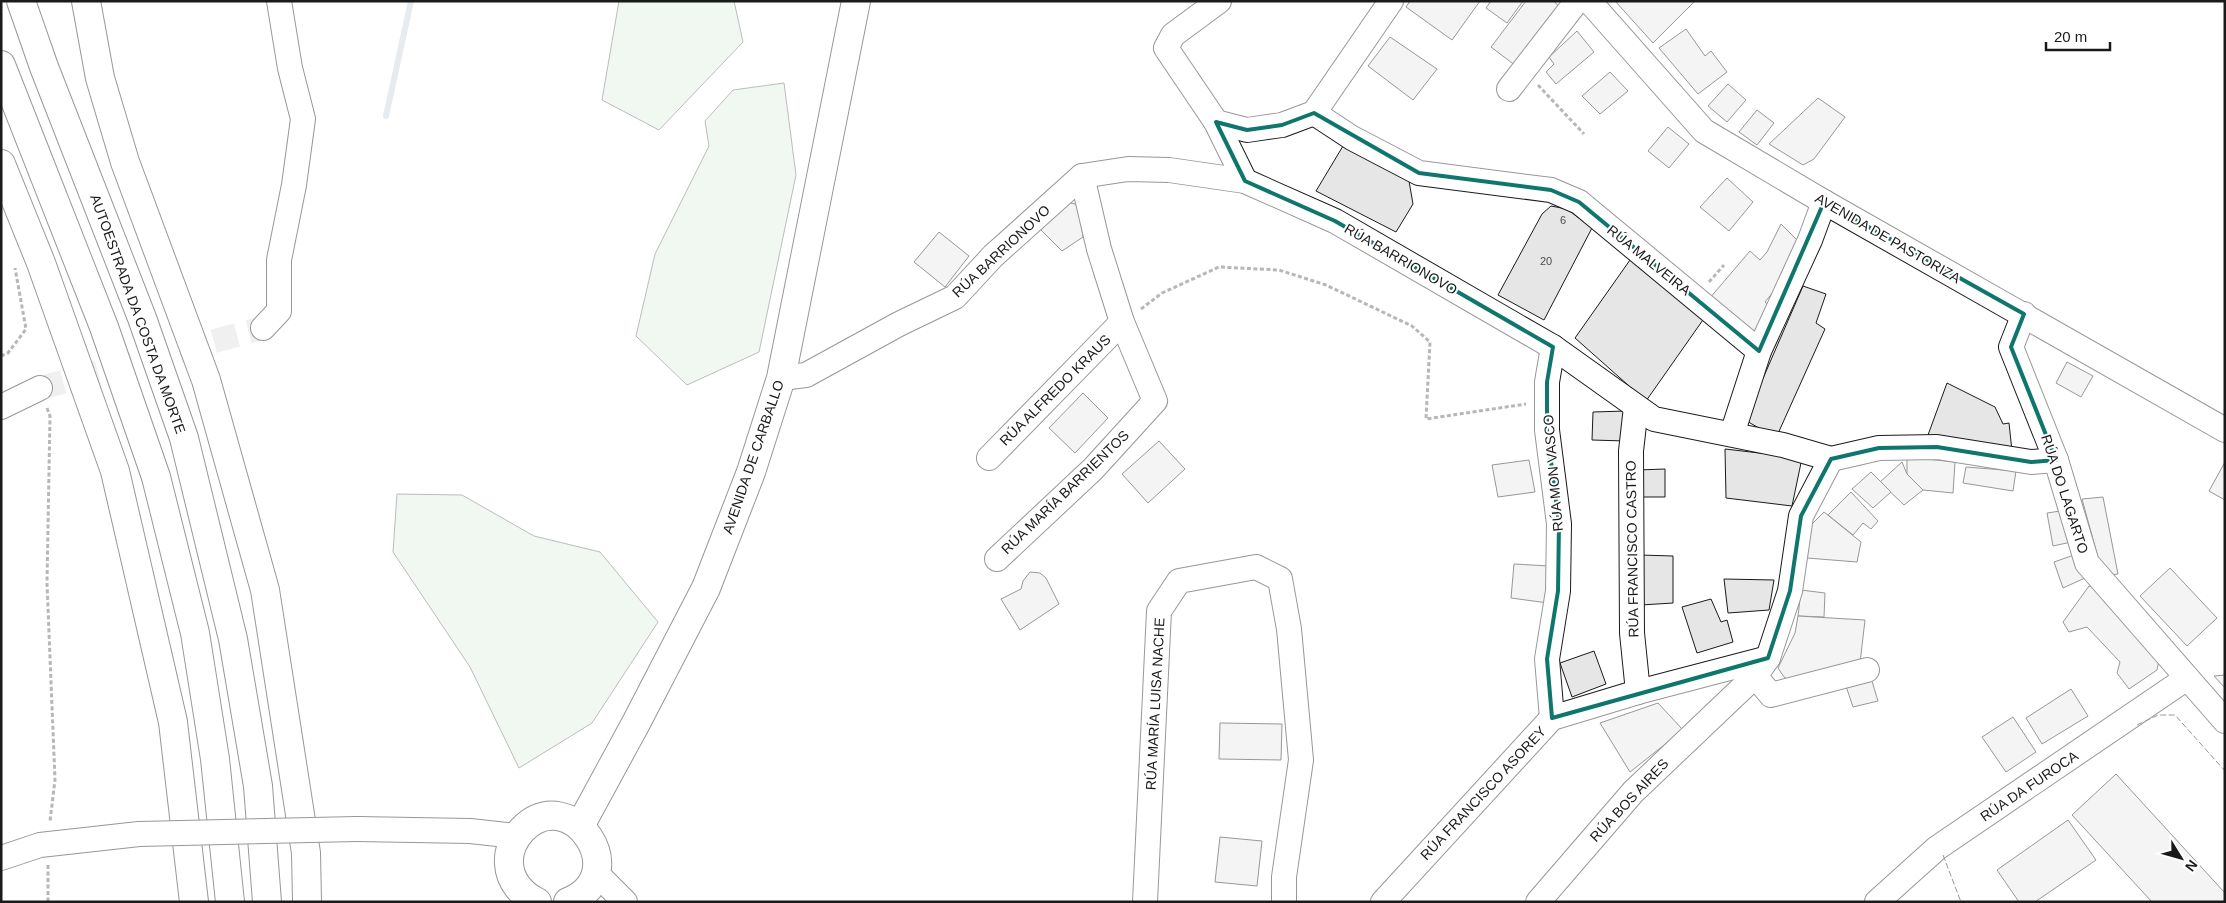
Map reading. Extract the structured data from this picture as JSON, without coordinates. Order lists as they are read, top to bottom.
{
  "streets": {
    "main road": ["AUTOESTRADA DA COSTA DA MORTE", "AVENIDA DE CARBALLO"],
    "street": [
      "AVENIDA DE PASTORIZA",
      "RÚA BARRIONOVO",
      "RÚA MALVEIRA",
      "RÚA ALFREDO KRAUS",
      "RÚA MON VASCO",
      "RÚA MARÍA BARRIENTOS",
      "RÚA DO LAGARTO",
      "RÚA FRANCISCO CASTRO",
      "RÚA MARÍA LUISA NACHE",
      "RÚA DA FUROCA",
      "RÚA FRANCISCO ASOREY",
      "RÚA BOS AIRES"
    ]
  },
  "crossings": [
    ["AVENIDA DE PASTORIZA", "RÚA DO LAGARTO"],
    ["RÚA BARRIONOVO", "AVENIDA DE CARBALLO"],
    ["RÚA BARRIONOVO", "RÚA MON VASCO"],
    ["RÚA BARRIONOVO", "RÚA MARÍA BARRIENTOS"],
    ["RÚA BARRIONOVO", "RÚA DO LAGARTO"],
    ["RÚA BARRIONOVO", "RÚA FRANCISCO CASTRO"],
    ["RÚA BARRIONOVO", "RÚA BOS AIRES"],
    ["RÚA ALFREDO KRAUS", "RÚA MARÍA BARRIENTOS"],
    ["RÚA MON VASCO", "RÚA FRANCISCO ASOREY"],
    ["RÚA DO LAGARTO", "RÚA DA FUROCA"],
    ["RÚA FRANCISCO CASTRO", "RÚA FRANCISCO ASOREY"],
    ["RÚA FRANCISCO ASOREY", "RÚA BOS AIRES"]
  ],
  "house_numbers": ["6", "20"],
  "scale_bar": "20 m",
  "north": "bottom right"
}
